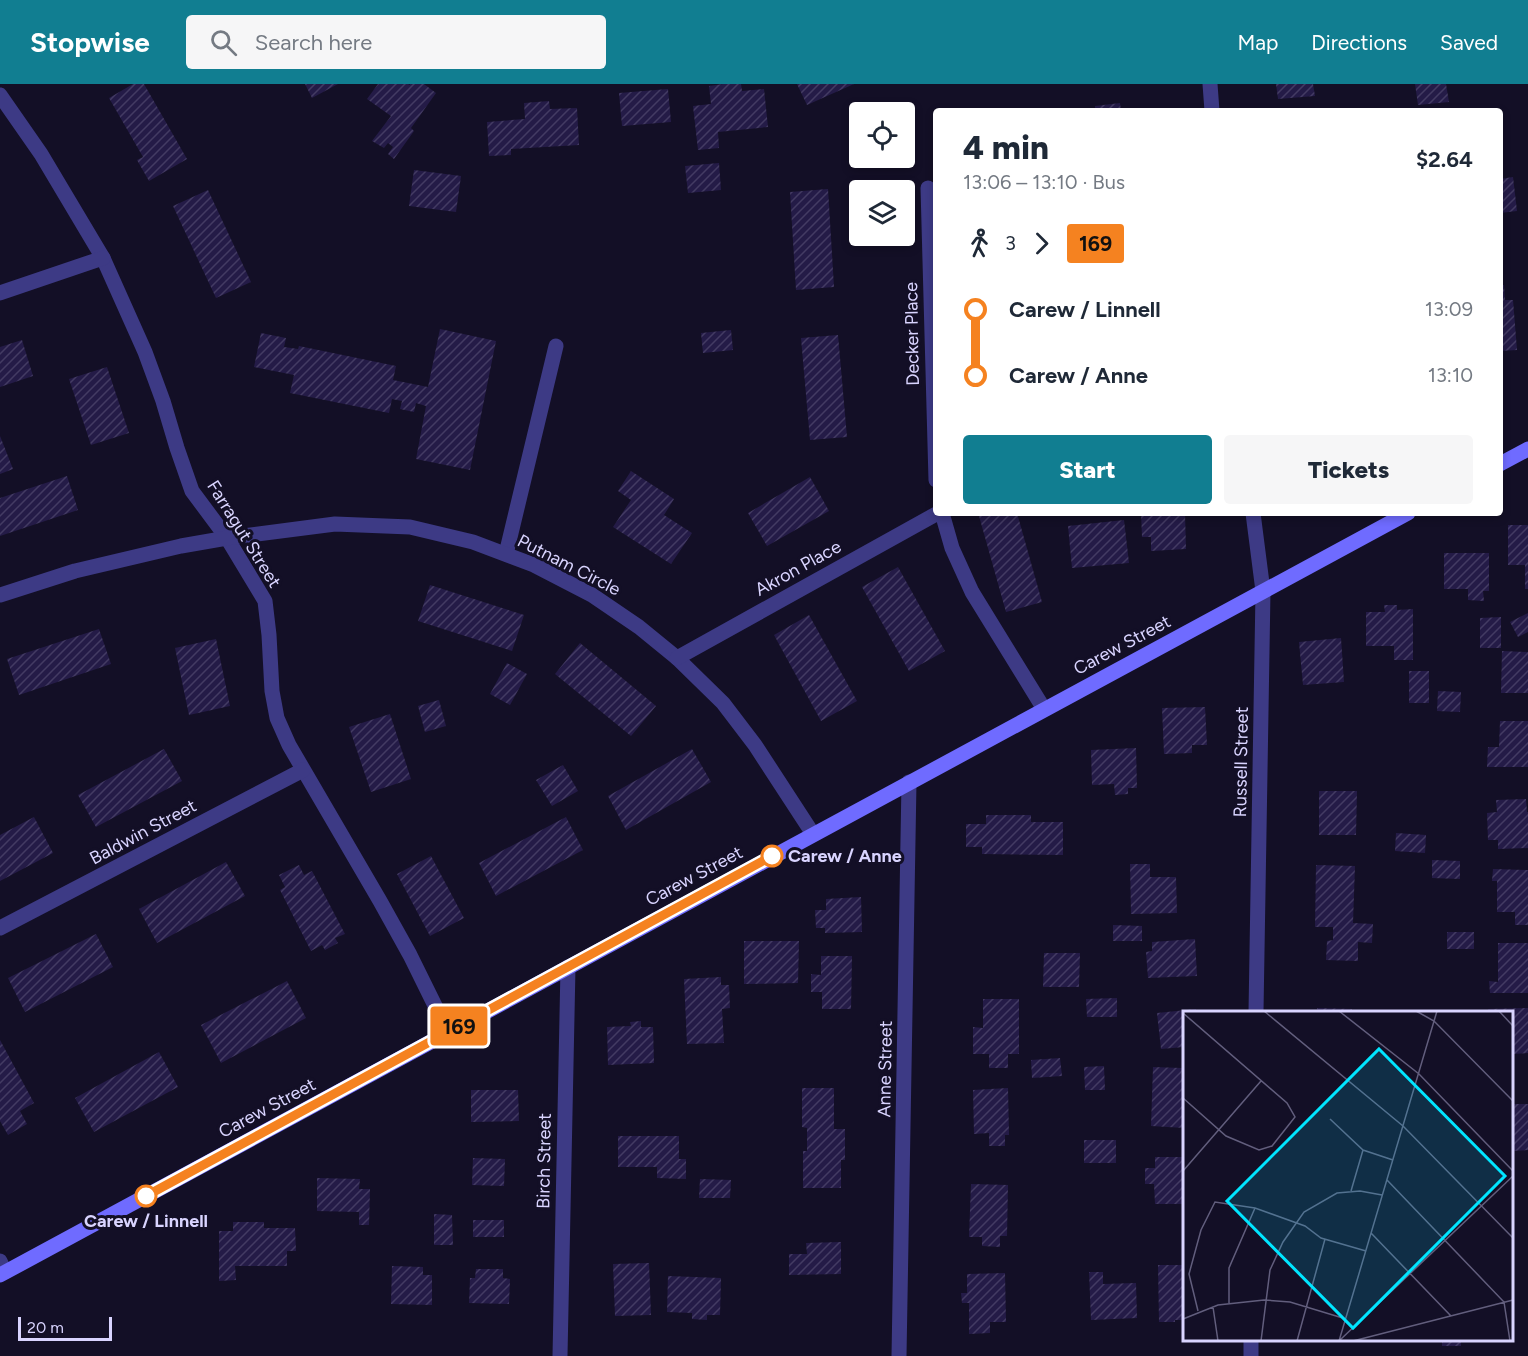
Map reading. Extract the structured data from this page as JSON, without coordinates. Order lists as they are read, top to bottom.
{
  "streets": {
    "street": [
      "Decker Place",
      "Farragut Street",
      "Putnam Circle",
      "Akron Place",
      "Carew Street",
      "Russell Street",
      "Baldwin Street",
      "Anne Street",
      "Birch Street"
    ]
  },
  "crossings": [
    ["Farragut Street", "Putnam Circle"],
    ["Farragut Street", "Carew Street"],
    ["Farragut Street", "Baldwin Street"],
    ["Putnam Circle", "Akron Place"],
    ["Putnam Circle", "Carew Street"],
    ["Carew Street", "Russell Street"],
    ["Carew Street", "Anne Street"],
    ["Carew Street", "Birch Street"]
  ],
  "places": ["Carew / Anne", "Carew / Linnell"],
  "lines": ["bus line 169"],
  "scale_bar": "20 m",
  "page": {
    "header": "Stopwise",
    "search": "Search here",
    "nav": ["Map", "Directions", "Saved"],
    "on_map": "169",
    "heading": ["4 min", "13:06 – 13:10 · Bus", "$2.64"],
    "legs": ["3", "169"],
    "list": [
      {
        "name": "Carew / Linnell",
        "value": "13:09"
      },
      {
        "name": "Carew / Anne",
        "value": "13:10"
      }
    ],
    "buttons": ["Start", "Tickets"],
    "scale": "20 m"
  }
}
